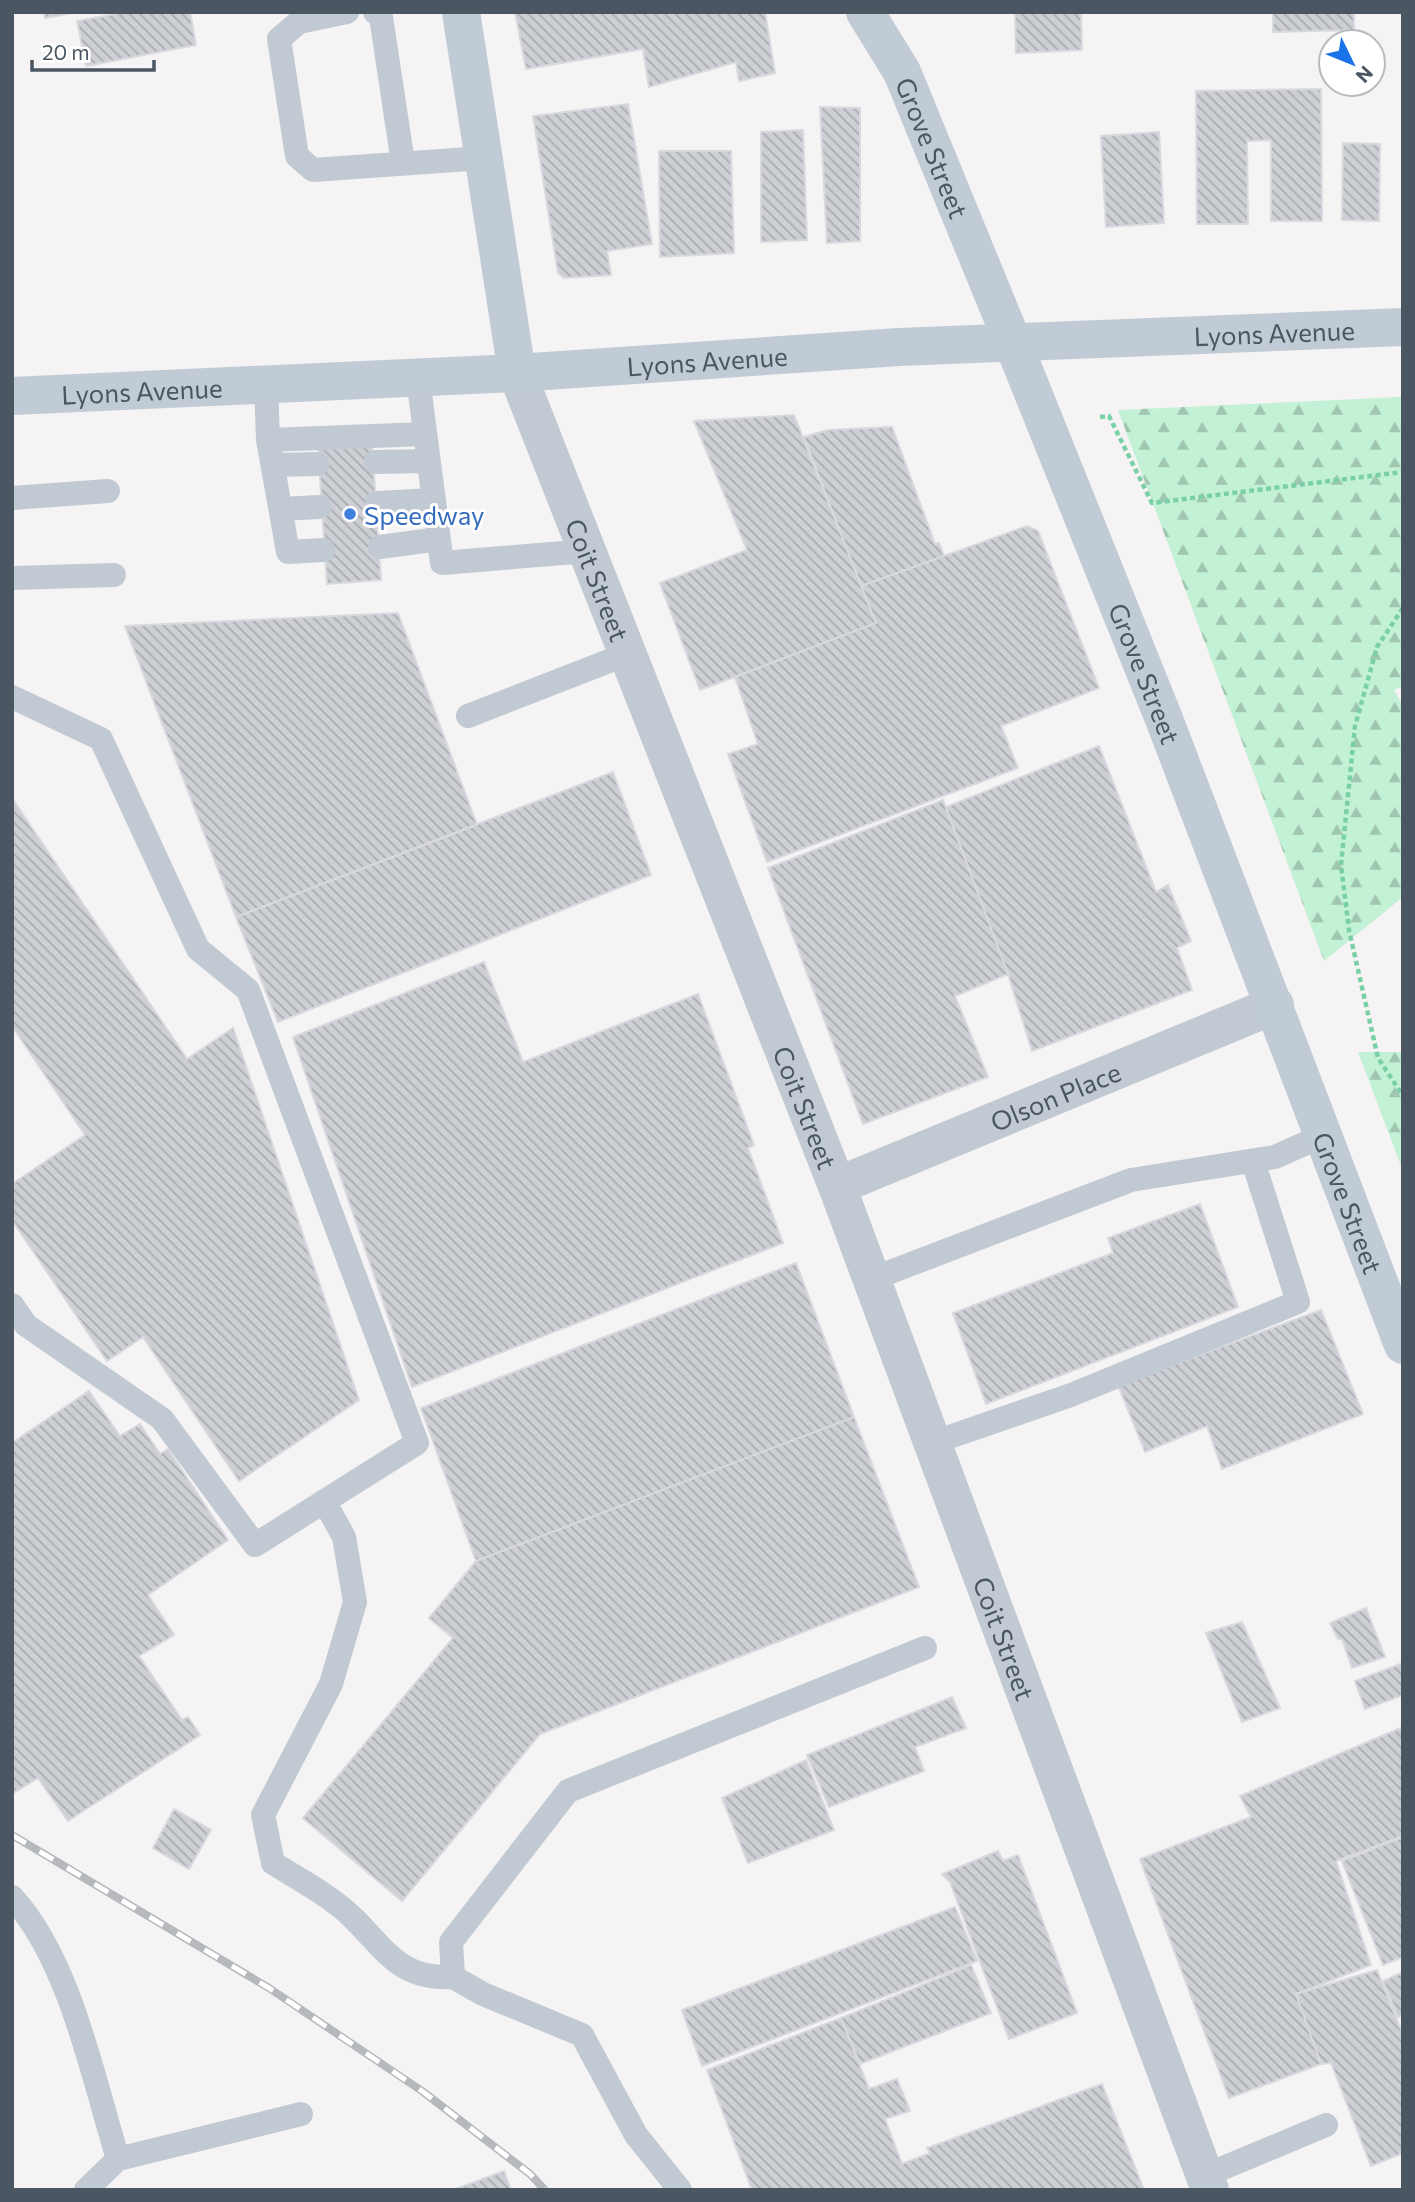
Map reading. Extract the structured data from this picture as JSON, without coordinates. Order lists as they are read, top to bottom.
{
  "streets": {
    "main road": ["Grove Street", "Lyons Avenue", "Coit Street"],
    "street": ["Olson Place"]
  },
  "crossings": [
    ["Grove Street", "Lyons Avenue"],
    ["Grove Street", "Olson Place"],
    ["Lyons Avenue", "Coit Street"],
    ["Coit Street", "Olson Place"]
  ],
  "places": ["Speedway"],
  "scale_bar": "20 m",
  "north": "bottom right"
}
